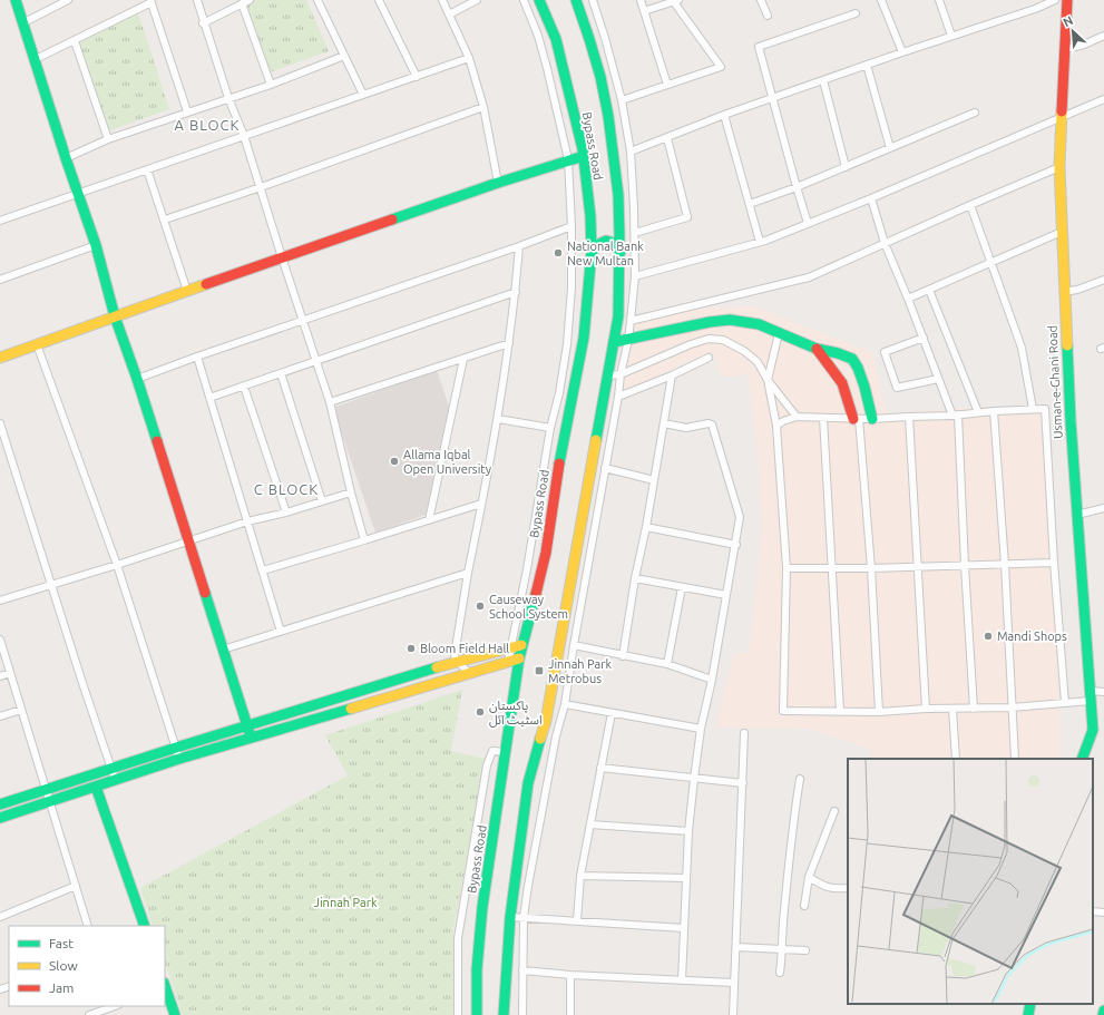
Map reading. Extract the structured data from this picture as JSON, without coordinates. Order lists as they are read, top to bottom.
{
  "streets": {
    "main road": ["Bypass Road", "Usman-e-Ghani Road"]
  },
  "districts": ["A BLOCK", "C BLOCK"],
  "parks": ["Jinnah Park"],
  "places": {
    "other": [
      "National Bank New Multan",
      "Allama Iqbal Open University",
      "Causeway School System",
      "Mandi Shops",
      "Bloom Field Hall",
      "پاکستان اسٹیٹ آئل"
    ],
    "transit": ["Jinnah Park Metrobus"]
  },
  "legend": ["Fast", "Slow", "Jam"],
  "north": "top left"
}
